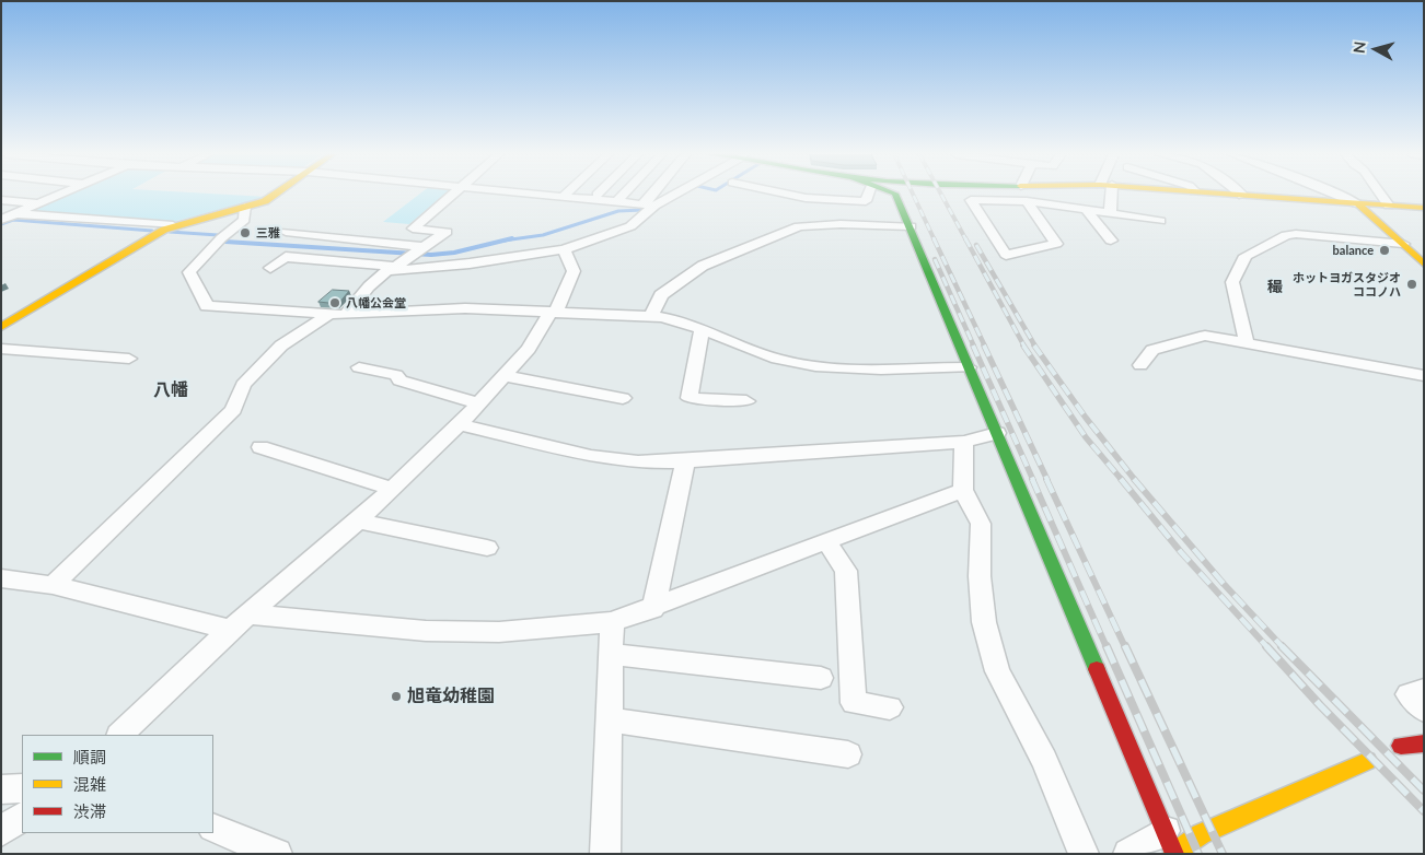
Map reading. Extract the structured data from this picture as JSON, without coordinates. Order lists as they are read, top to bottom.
{
  "districts": ["穝", "八幡"],
  "places": [
    "三雅",
    "balance",
    "ホットヨガスタジオ ココノハ",
    "八幡公会堂",
    "旭竜幼稚園"
  ],
  "legend": ["順調", "混雑", "渋滞"],
  "north": "left"
}
